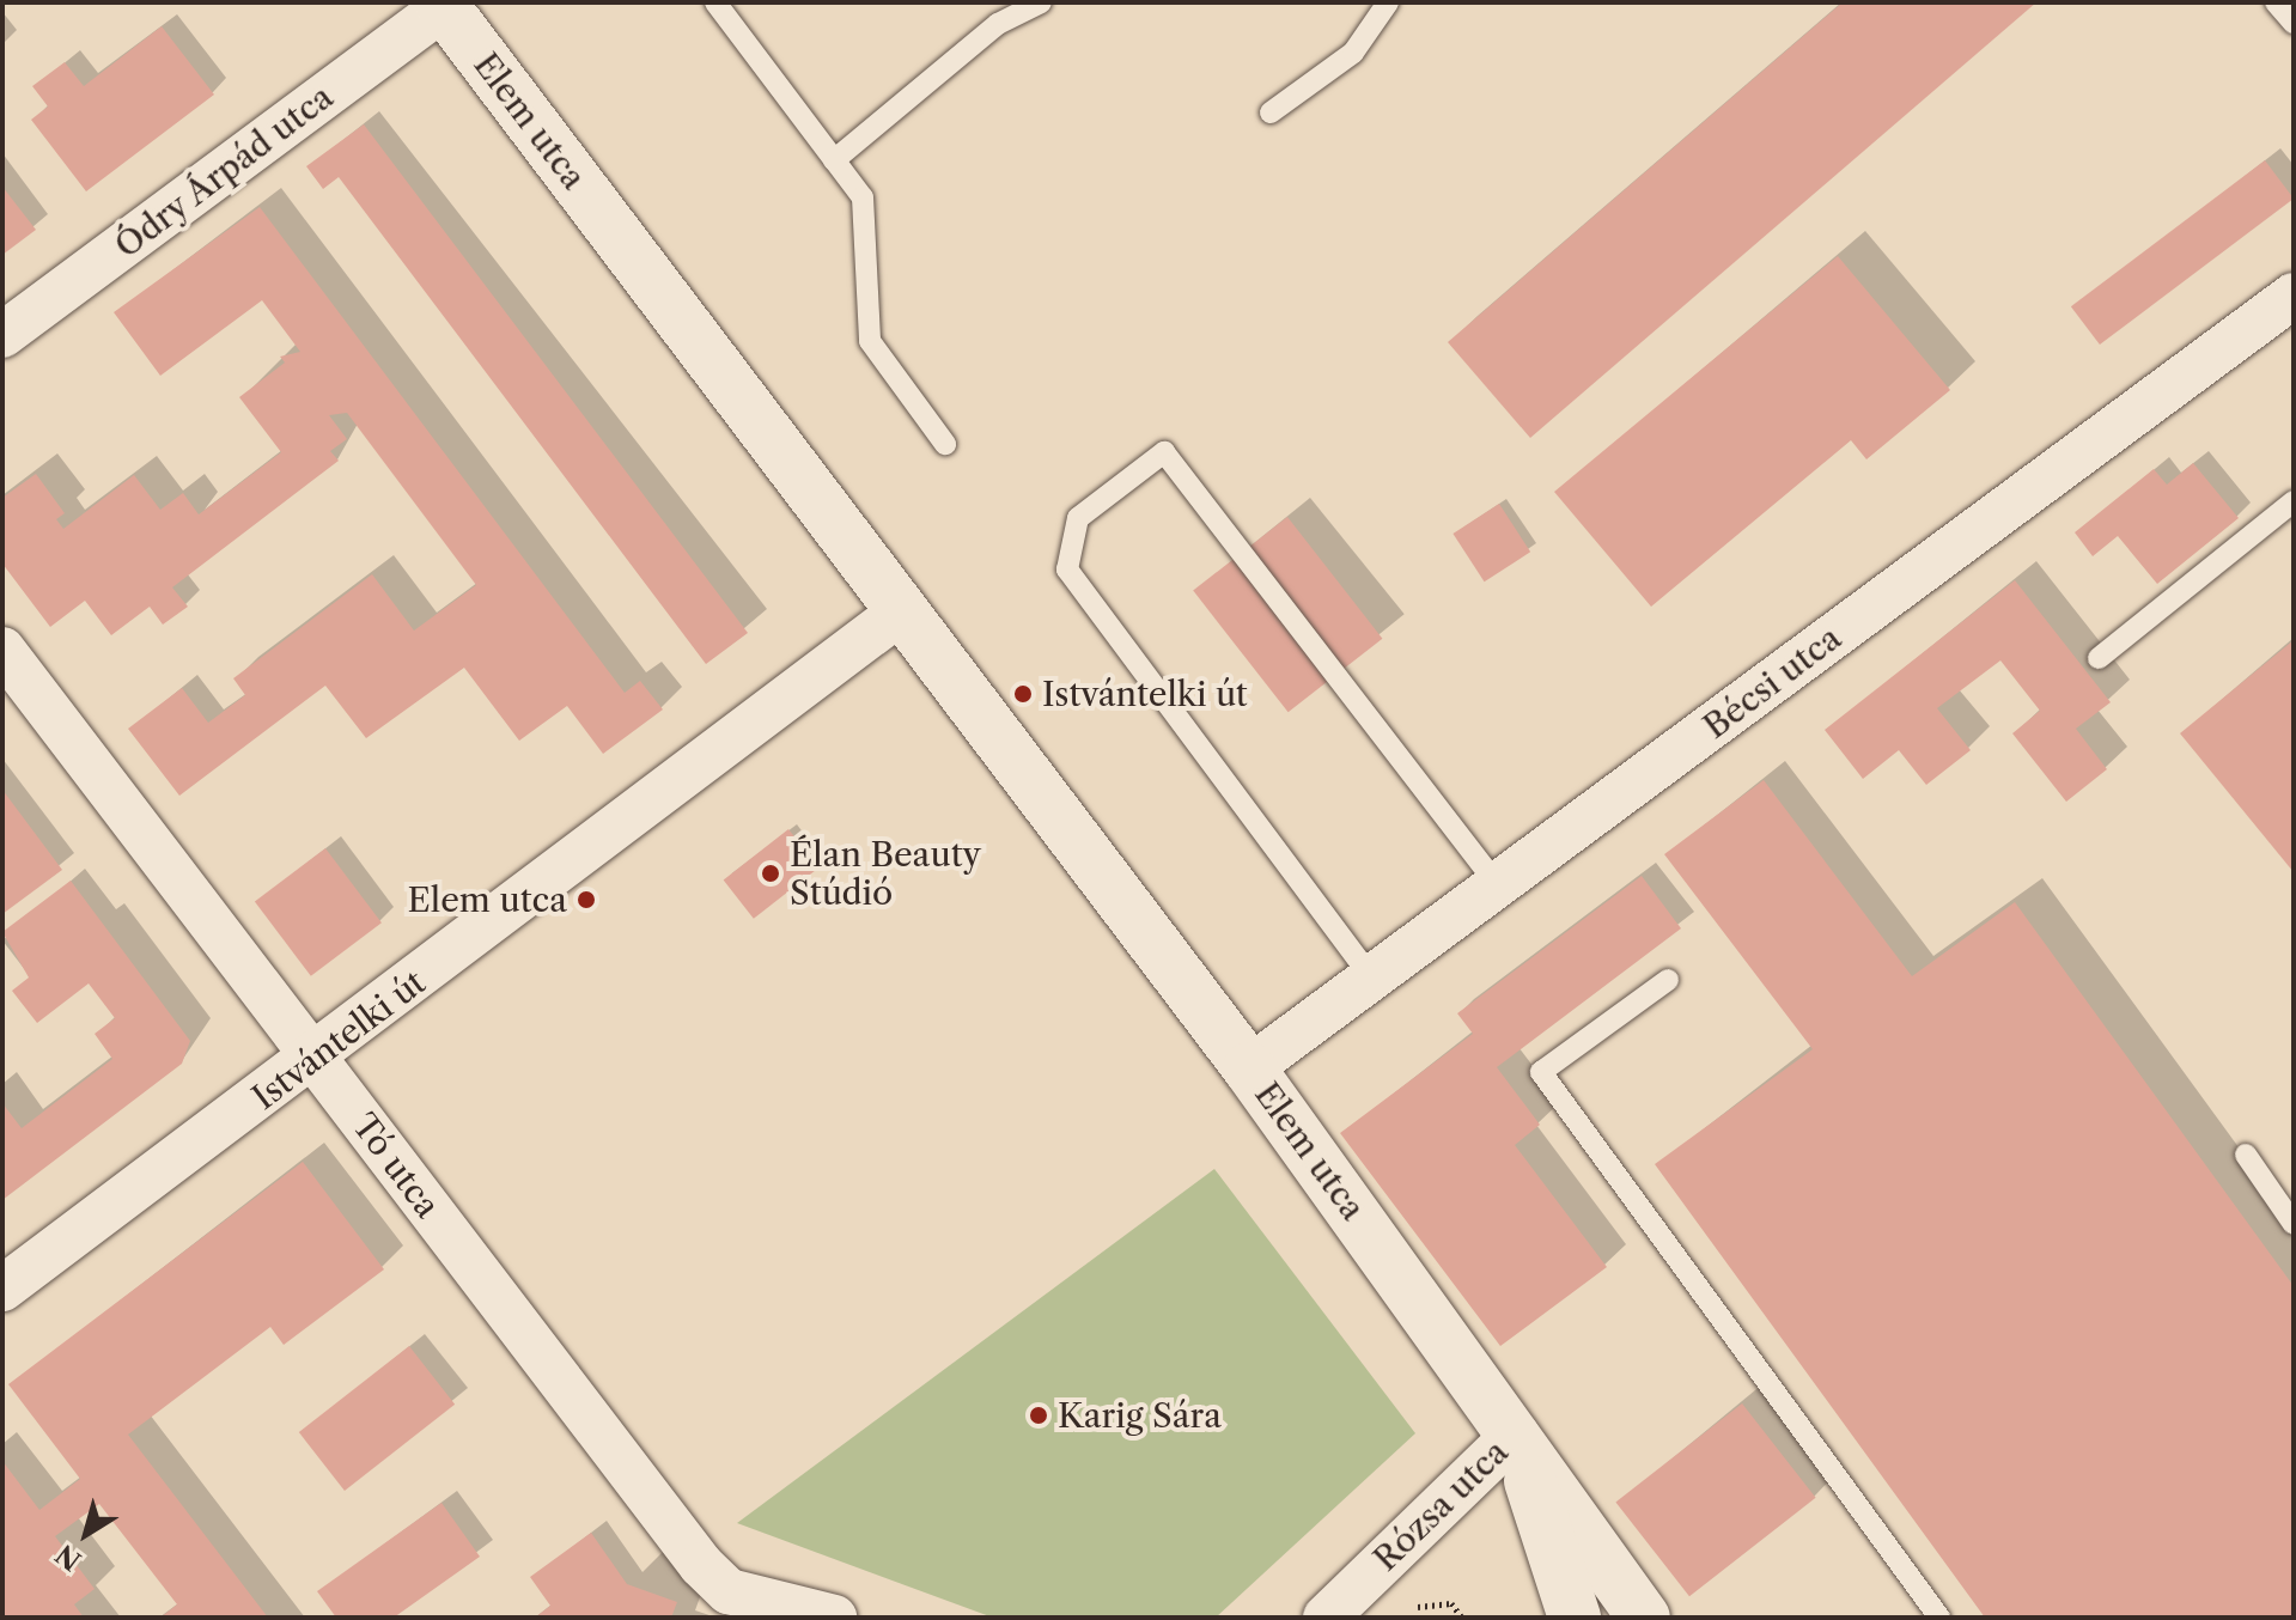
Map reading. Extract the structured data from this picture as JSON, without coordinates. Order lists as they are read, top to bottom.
{
  "streets": {
    "street": [
      "Elem utca",
      "Ódry Árpád utca",
      "Bécsi utca",
      "Istvántelki út",
      "Tó utca",
      "Rózsa utca"
    ]
  },
  "crossings": [
    ["Elem utca", "Ódry Árpád utca"],
    ["Elem utca", "Bécsi utca"],
    ["Elem utca", "Istvántelki út"],
    ["Elem utca", "Rózsa utca"],
    ["Istvántelki út", "Tó utca"]
  ],
  "places": [
    "Istvántelki út",
    "Élan Beauty Stúdió",
    "Elem utca",
    "Karig Sára"
  ],
  "north": "bottom left"
}
